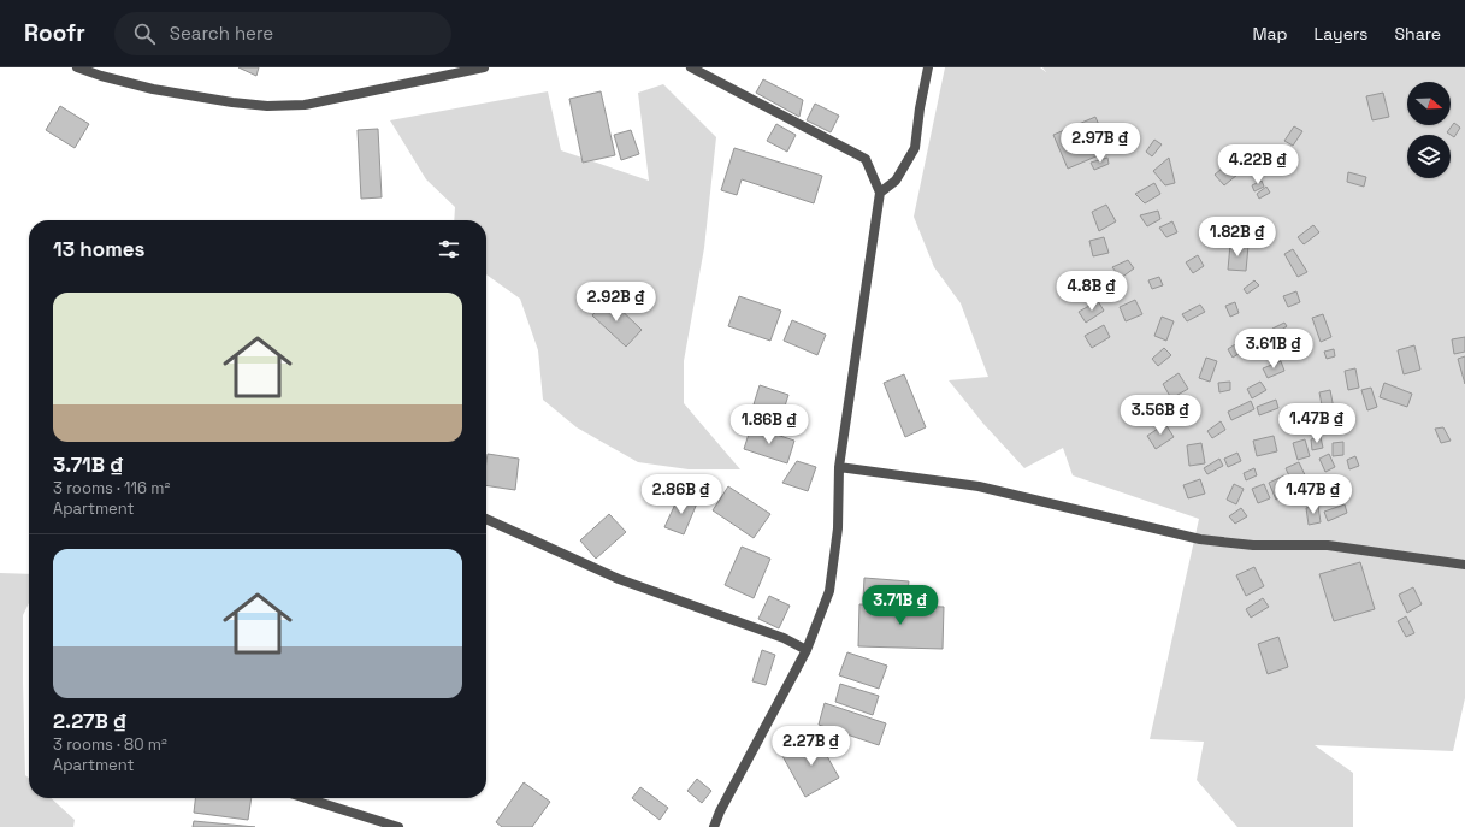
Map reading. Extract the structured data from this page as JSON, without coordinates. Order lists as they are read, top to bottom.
{
  "north": "right",
  "page": {
    "header": "Roofr",
    "search": "Search here",
    "nav": ["Map", "Layers", "Share"],
    "price": [
      "2.97B ₫",
      "4.22B ₫",
      "1.82B ₫",
      "4.8B ₫",
      "2.92B ₫",
      "3.61B ₫",
      "3.56B ₫",
      "1.47B ₫",
      "1.86B ₫",
      "2.86B ₫",
      "1.47B ₫",
      "3.71B ₫",
      "2.27B ₫"
    ],
    "heading": "13 homes",
    "list": [
      {
        "name": "3.71B ₫",
        "note": "3 rooms · 116 m² · Apartment"
      },
      {
        "name": "2.27B ₫",
        "note": "3 rooms · 80 m² · Apartment"
      }
    ]
  }
}
